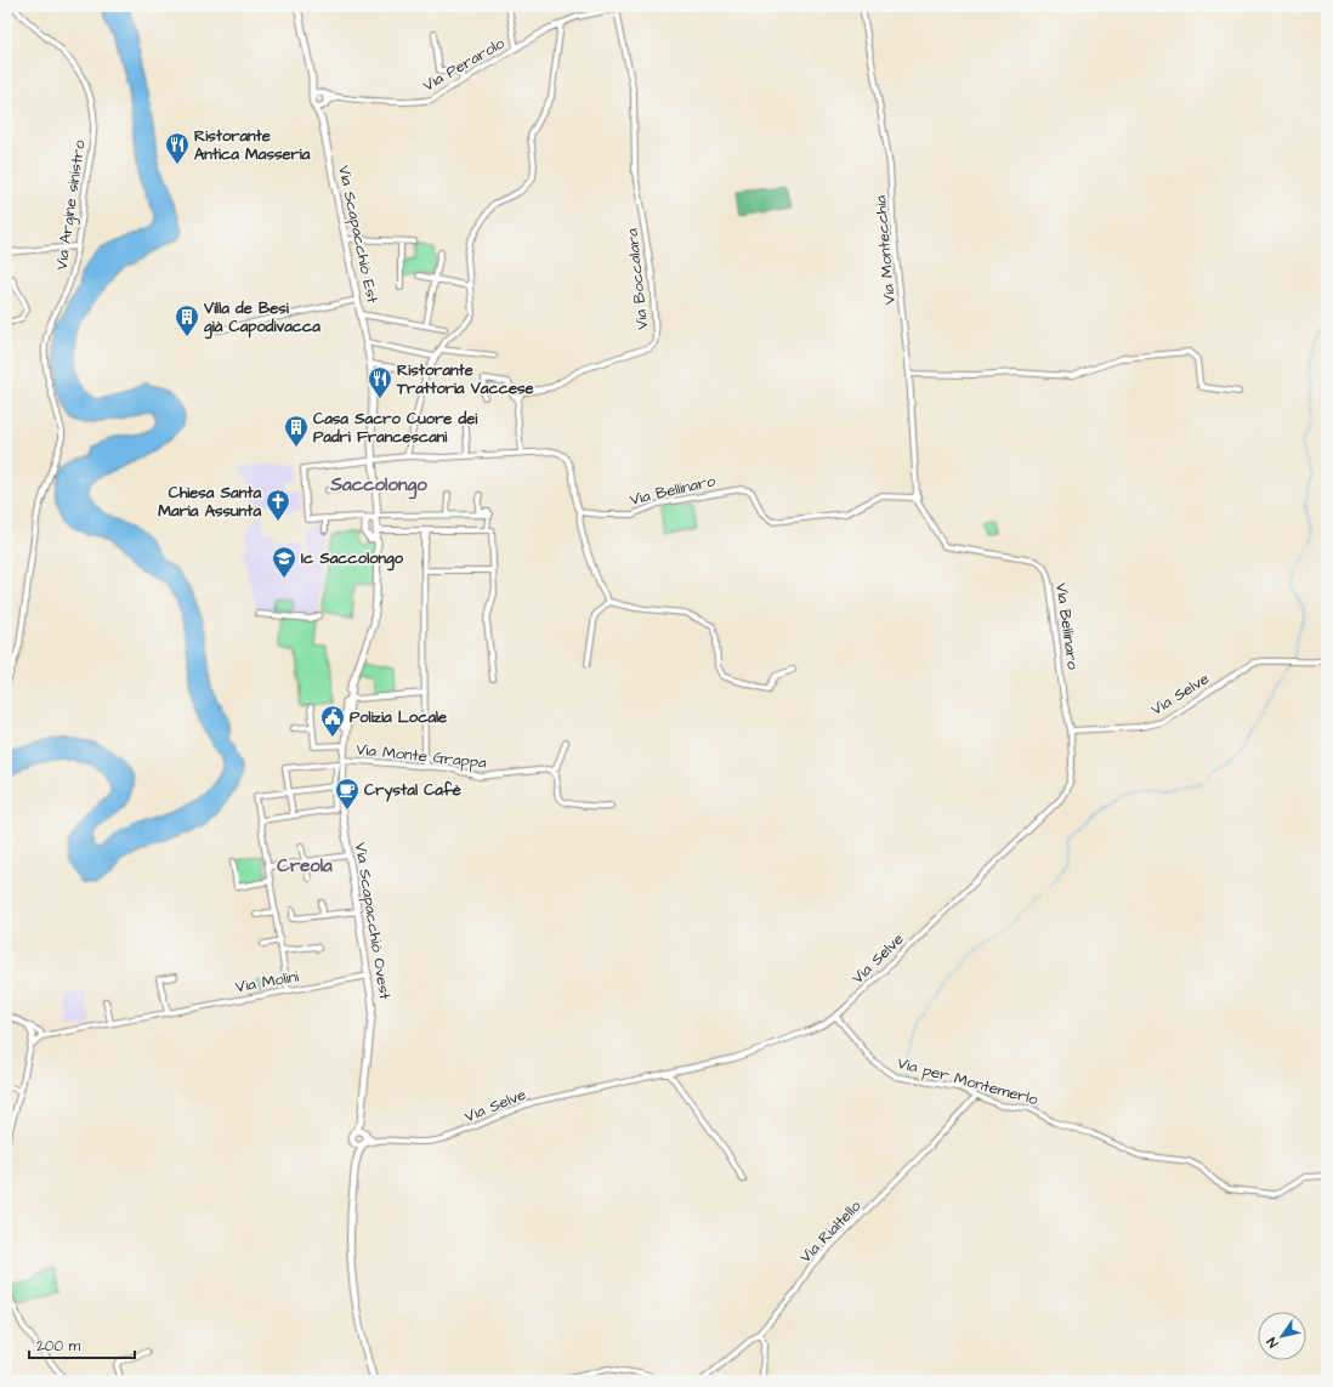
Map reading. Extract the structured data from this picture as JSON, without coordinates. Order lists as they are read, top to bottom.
{
  "streets": {
    "main road": ["Via Scapacchiò Est", "Via Scapacchiò Ovest"],
    "street": [
      "Via Perarolo",
      "Via Argine sinistro",
      "Via Montecchia",
      "Via Boccalara",
      "Via Bellinaro",
      "Via Selve",
      "Via Monte Grappa",
      "Via Molini",
      "Via per Montemerlo",
      "Via Rialtello"
    ]
  },
  "crossings": [
    ["Via Perarolo", "Via Scapacchiò Est"],
    ["Via Perarolo", "Via Boccalara"],
    ["Via Montecchia", "Via Bellinaro"],
    ["Via Bellinaro", "Via Selve"],
    ["Via Selve", "Via Scapacchiò Ovest"],
    ["Via Selve", "Via per Montemerlo"],
    ["Via Monte Grappa", "Via Scapacchiò Ovest"],
    ["Via Scapacchiò Ovest", "Via Molini"],
    ["Via per Montemerlo", "Via Rialtello"]
  ],
  "districts": ["Saccolongo", "Creola"],
  "places": {
    "restaurant": ["Ristorante Antica Masseria", "Ristorante Trattoria Vaccese"],
    "building": ["Villa de Besi già Capodivacca", "Casa Sacro Cuore dei Padri Francescani"],
    "church": ["Chiesa Santa Maria Assunta"],
    "school or university": ["Ic Saccolongo"],
    "public building": ["Polizia Locale"],
    "cafe": ["Crystal Cafè"]
  },
  "scale_bar": "200 m",
  "north": "bottom left"
}
